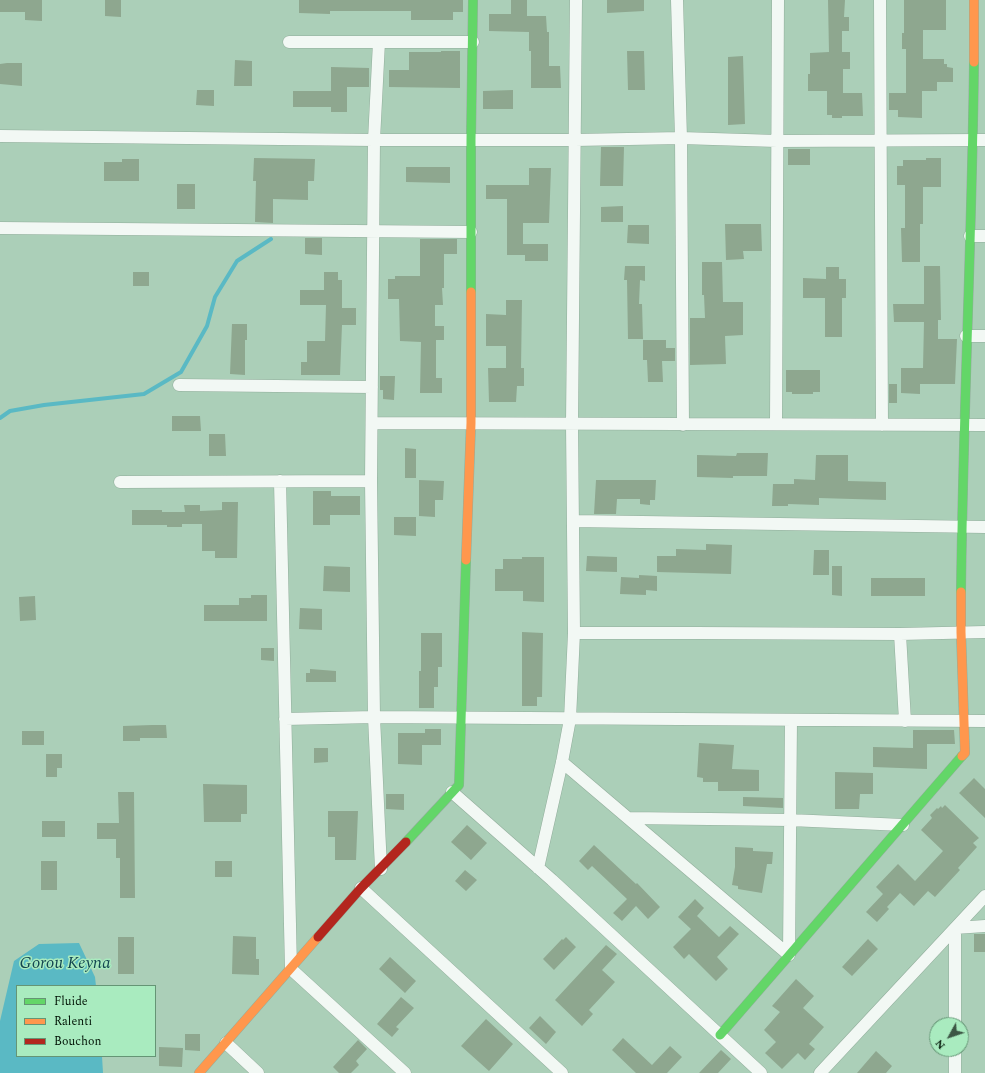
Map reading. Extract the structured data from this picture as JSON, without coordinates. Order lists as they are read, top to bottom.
{
  "water": ["Gorou Keyna"],
  "legend": ["Fluide", "Ralenti", "Bouchon"],
  "north": "bottom left"
}
